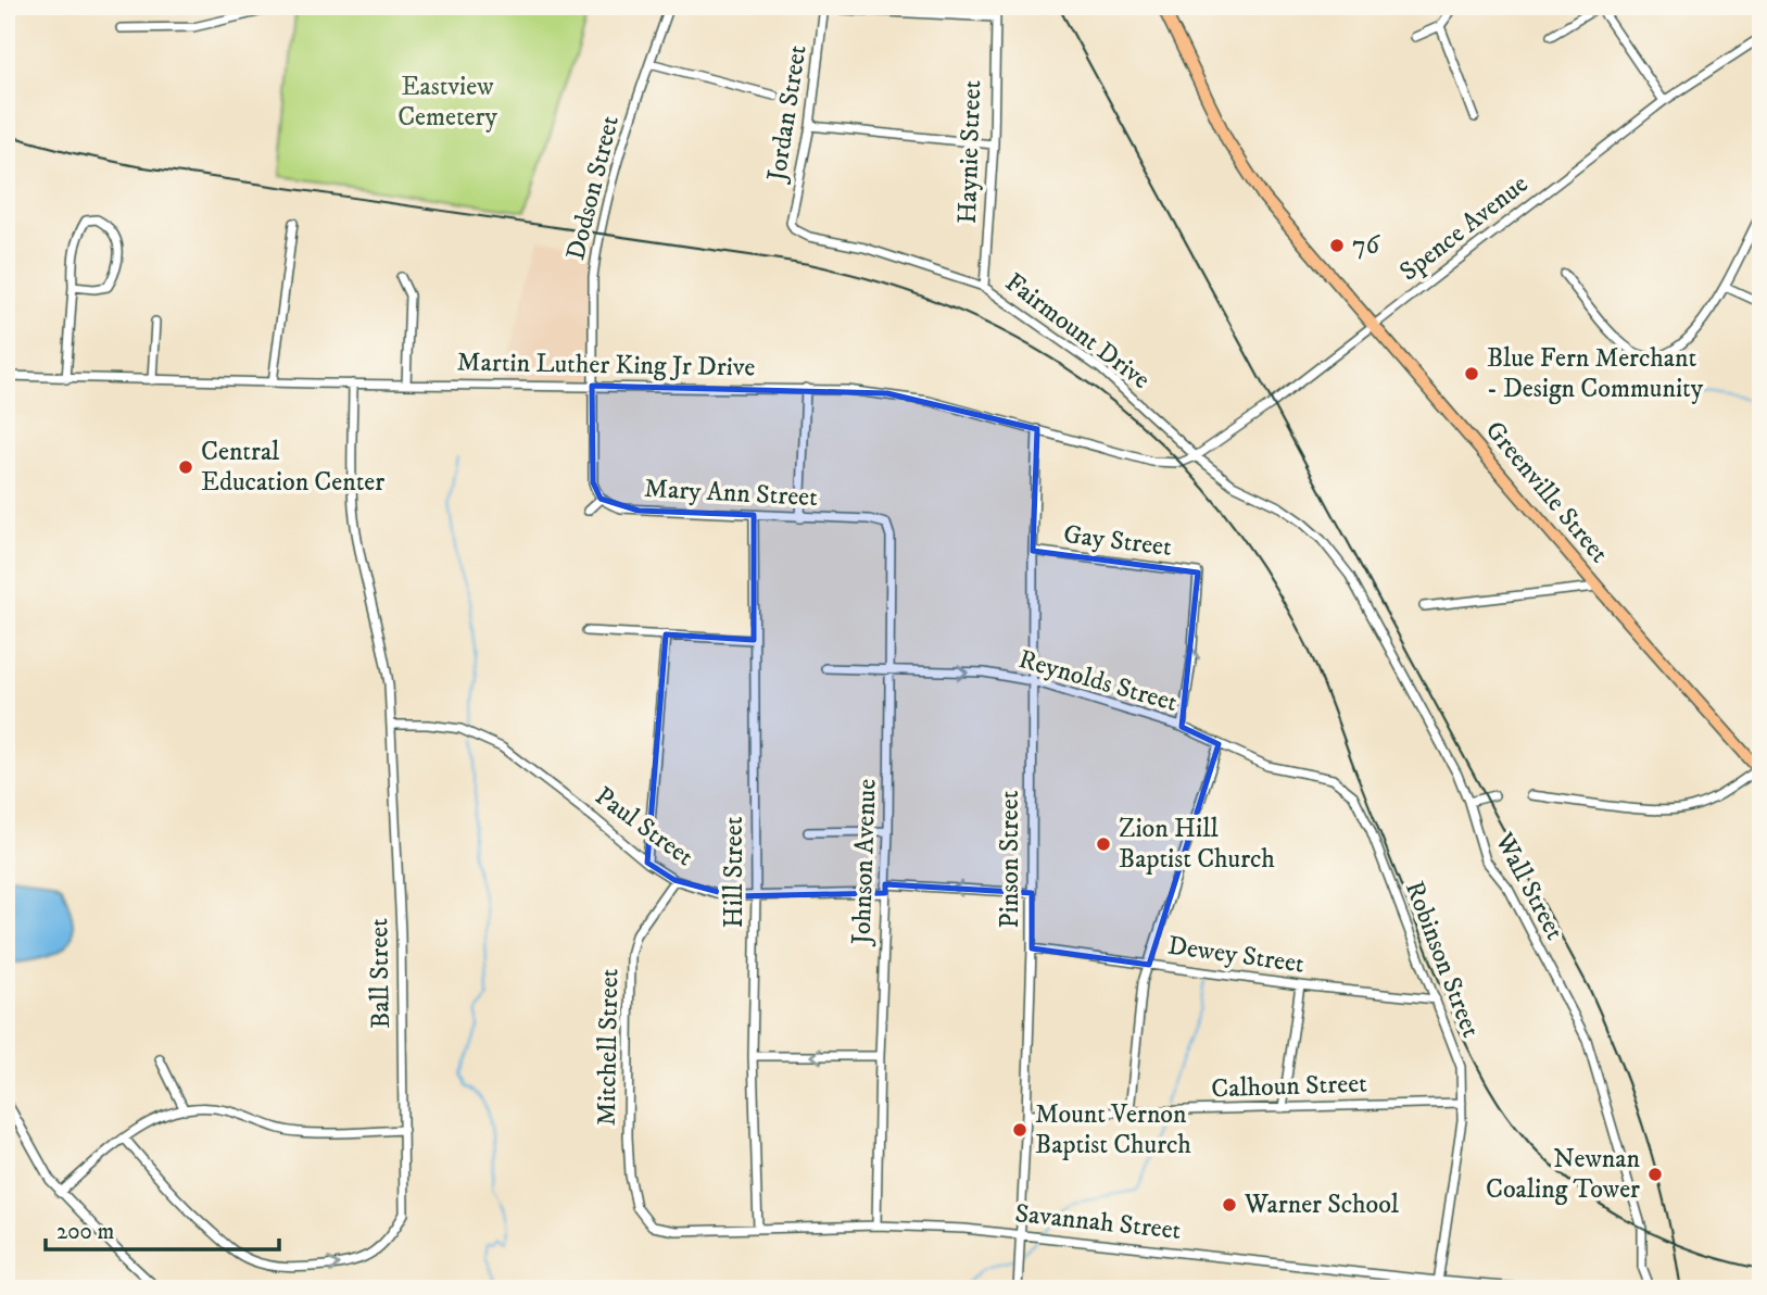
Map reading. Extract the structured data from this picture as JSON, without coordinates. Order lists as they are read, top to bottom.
{
  "streets": {
    "main road": ["Greenville Street"],
    "street": [
      "Jordan Street",
      "Haynie Street",
      "Dodson Street",
      "Spence Avenue",
      "Fairmount Drive",
      "Martin Luther King Jr Drive",
      "Mary Ann Street",
      "Gay Street",
      "Reynolds Street",
      "Paul Street",
      "Pinson Street",
      "Johnson Avenue",
      "Hill Street",
      "Wall Street",
      "Dewey Street",
      "Robinson Street",
      "Ball Street",
      "Mitchell Street",
      "Calhoun Street",
      "Savannah Street"
    ]
  },
  "crossings": [
    ["Jordan Street", "Haynie Street"],
    ["Jordan Street", "Fairmount Drive"],
    ["Haynie Street", "Fairmount Drive"],
    ["Dodson Street", "Martin Luther King Jr Drive"],
    ["Spence Avenue", "Fairmount Drive"],
    ["Spence Avenue", "Martin Luther King Jr Drive"],
    ["Spence Avenue", "Greenville Street"],
    ["Spence Avenue", "Wall Street"],
    ["Fairmount Drive", "Martin Luther King Jr Drive"],
    ["Fairmount Drive", "Wall Street"],
    ["Martin Luther King Jr Drive", "Pinson Street"],
    ["Martin Luther King Jr Drive", "Wall Street"],
    ["Martin Luther King Jr Drive", "Ball Street"],
    ["Mary Ann Street", "Johnson Avenue"],
    ["Mary Ann Street", "Hill Street"],
    ["Gay Street", "Reynolds Street"],
    ["Gay Street", "Pinson Street"],
    ["Reynolds Street", "Pinson Street"],
    ["Reynolds Street", "Johnson Avenue"],
    ["Reynolds Street", "Robinson Street"],
    ["Paul Street", "Pinson Street"],
    ["Paul Street", "Johnson Avenue"],
    ["Paul Street", "Hill Street"],
    ["Paul Street", "Ball Street"],
    ["Paul Street", "Mitchell Street"],
    ["Pinson Street", "Dewey Street"],
    ["Pinson Street", "Calhoun Street"],
    ["Pinson Street", "Savannah Street"],
    ["Johnson Avenue", "Savannah Street"],
    ["Hill Street", "Savannah Street"],
    ["Dewey Street", "Robinson Street"],
    ["Robinson Street", "Calhoun Street"],
    ["Robinson Street", "Savannah Street"],
    ["Mitchell Street", "Savannah Street"]
  ],
  "one_way": ["Reynolds Street"],
  "parks": ["Eastview Cemetery"],
  "places": [
    "76",
    "Blue Fern Merchant - Design Community",
    "Central Education Center",
    "Zion Hill Baptist Church",
    "Mount Vernon Baptist Church",
    "Newnan Coaling Tower",
    "Warner School"
  ],
  "scale_bar": "200 m"
}
